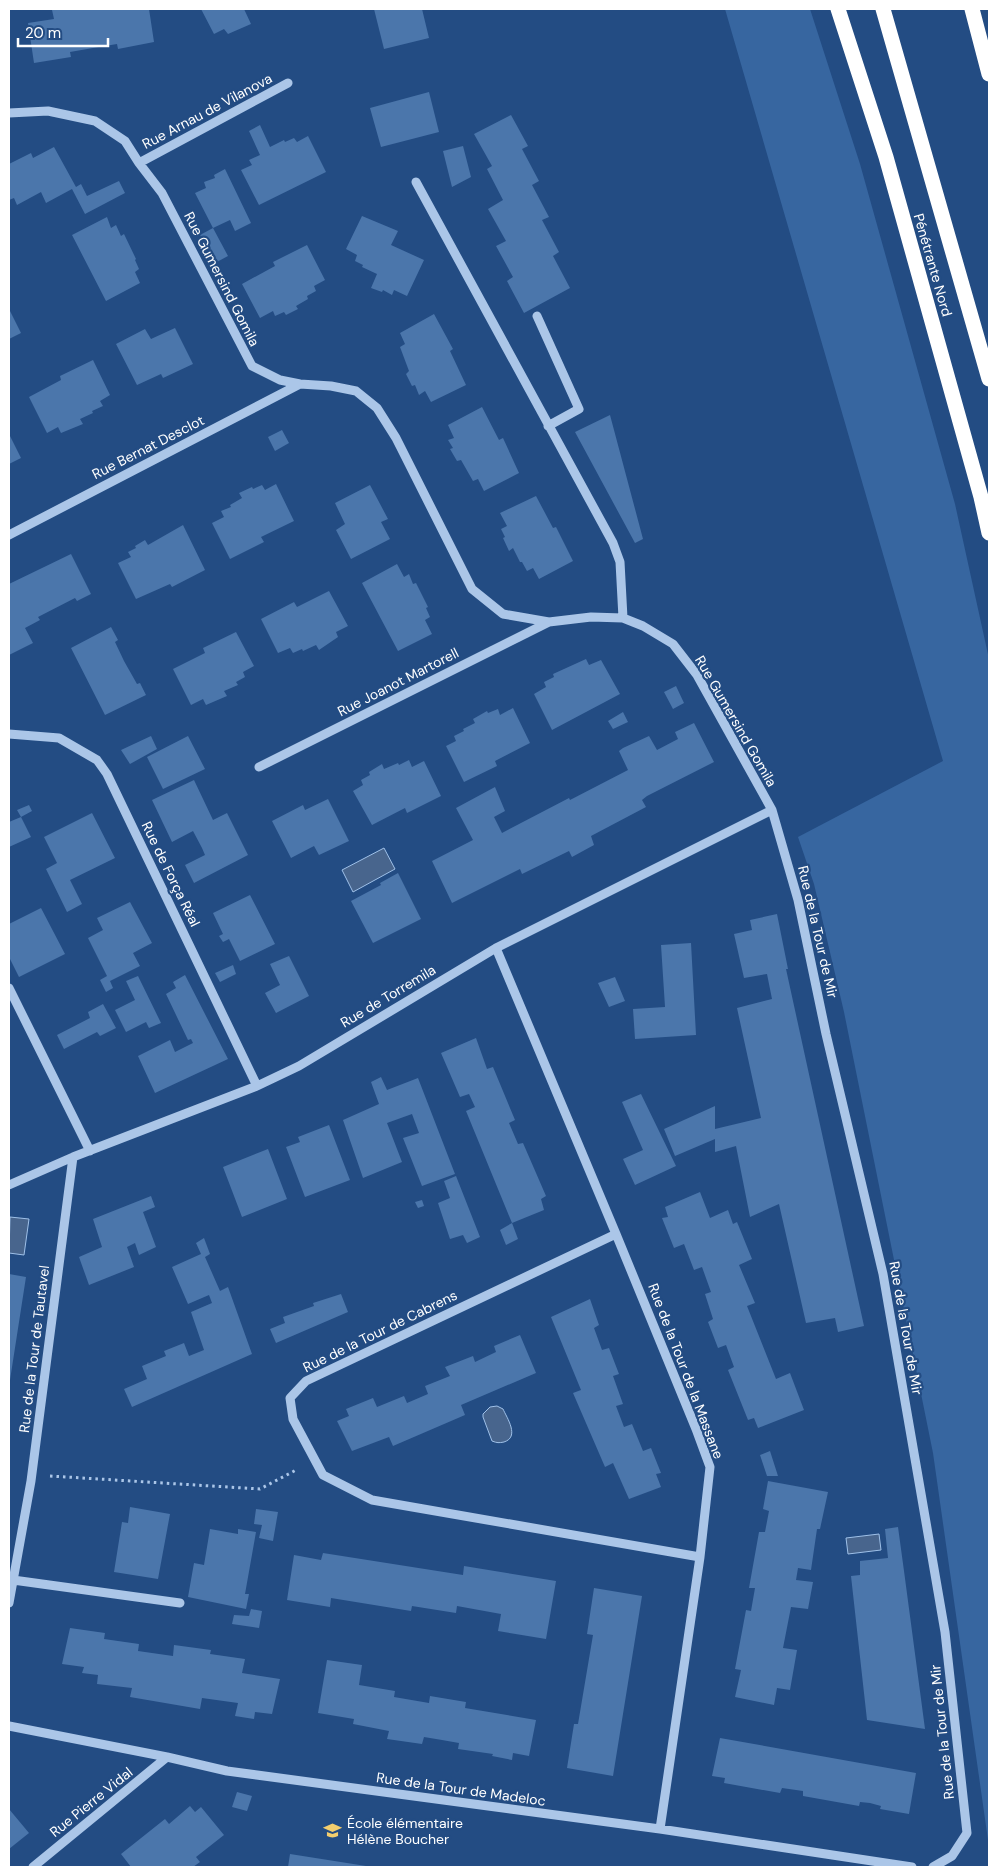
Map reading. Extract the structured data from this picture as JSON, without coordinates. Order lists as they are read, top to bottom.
{
  "streets": {
    "highway": ["Pénétrante Nord"],
    "street": [
      "Rue Arnau de Vilanova",
      "Rue Gumersind Gomila",
      "Rue Bernat Desclot",
      "Rue Joanot Martorell",
      "Rue de Força Réal",
      "Rue de la Tour de Mir",
      "Rue de Torremila",
      "Rue de la Tour de Cabrens",
      "Rue de la Tour de Tautavel",
      "Rue de la Tour de la Massane",
      "Rue de la Tour de Madeloc",
      "Rue Pierre Vidal"
    ]
  },
  "crossings": [
    ["Rue Arnau de Vilanova", "Rue Gumersind Gomila"],
    ["Rue Gumersind Gomila", "Rue Bernat Desclot"],
    ["Rue Gumersind Gomila", "Rue Joanot Martorell"],
    ["Rue Gumersind Gomila", "Rue de la Tour de Mir"],
    ["Rue Gumersind Gomila", "Rue de Torremila"],
    ["Rue de Força Réal", "Rue de Torremila"],
    ["Rue de la Tour de Mir", "Rue de Torremila"],
    ["Rue de Torremila", "Rue de la Tour de Tautavel"],
    ["Rue de Torremila", "Rue de la Tour de la Massane"],
    ["Rue de la Tour de Cabrens", "Rue de la Tour de la Massane"],
    ["Rue de la Tour de la Massane", "Rue de la Tour de Madeloc"],
    ["Rue de la Tour de Madeloc", "Rue Pierre Vidal"]
  ],
  "places": {
    "school or university": ["École élémentaire Hélène Boucher"]
  },
  "scale_bar": "20 m"
}
